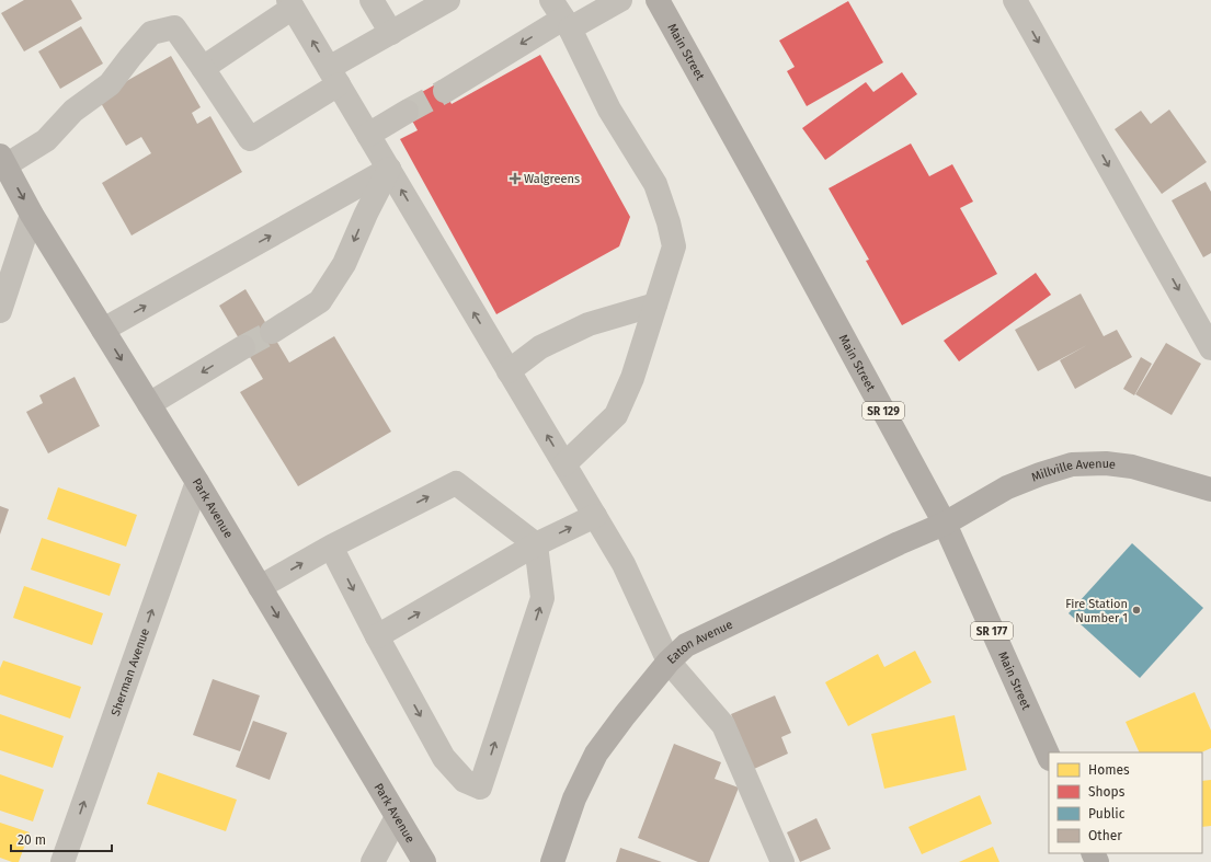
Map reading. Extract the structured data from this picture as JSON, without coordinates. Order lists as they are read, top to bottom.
{
  "streets": {
    "main road": [
      "Main Street",
      "SR 129",
      "Millville Avenue",
      "Park Avenue",
      "SR 177",
      "Eaton Avenue"
    ],
    "street": ["Sherman Avenue"]
  },
  "crossings": [
    ["Main Street", "Millville Avenue"],
    ["Main Street", "Eaton Avenue"],
    ["Millville Avenue", "Eaton Avenue"],
    ["Park Avenue", "Sherman Avenue"]
  ],
  "one_way": ["Park Avenue", "Sherman Avenue"],
  "places": {
    "health": ["Walgreens"],
    "other": ["Fire Station Number 1"]
  },
  "legend": [
    "Homes",
    "Shops",
    "Public",
    "Other"
  ],
  "scale_bar": "20 m"
}
